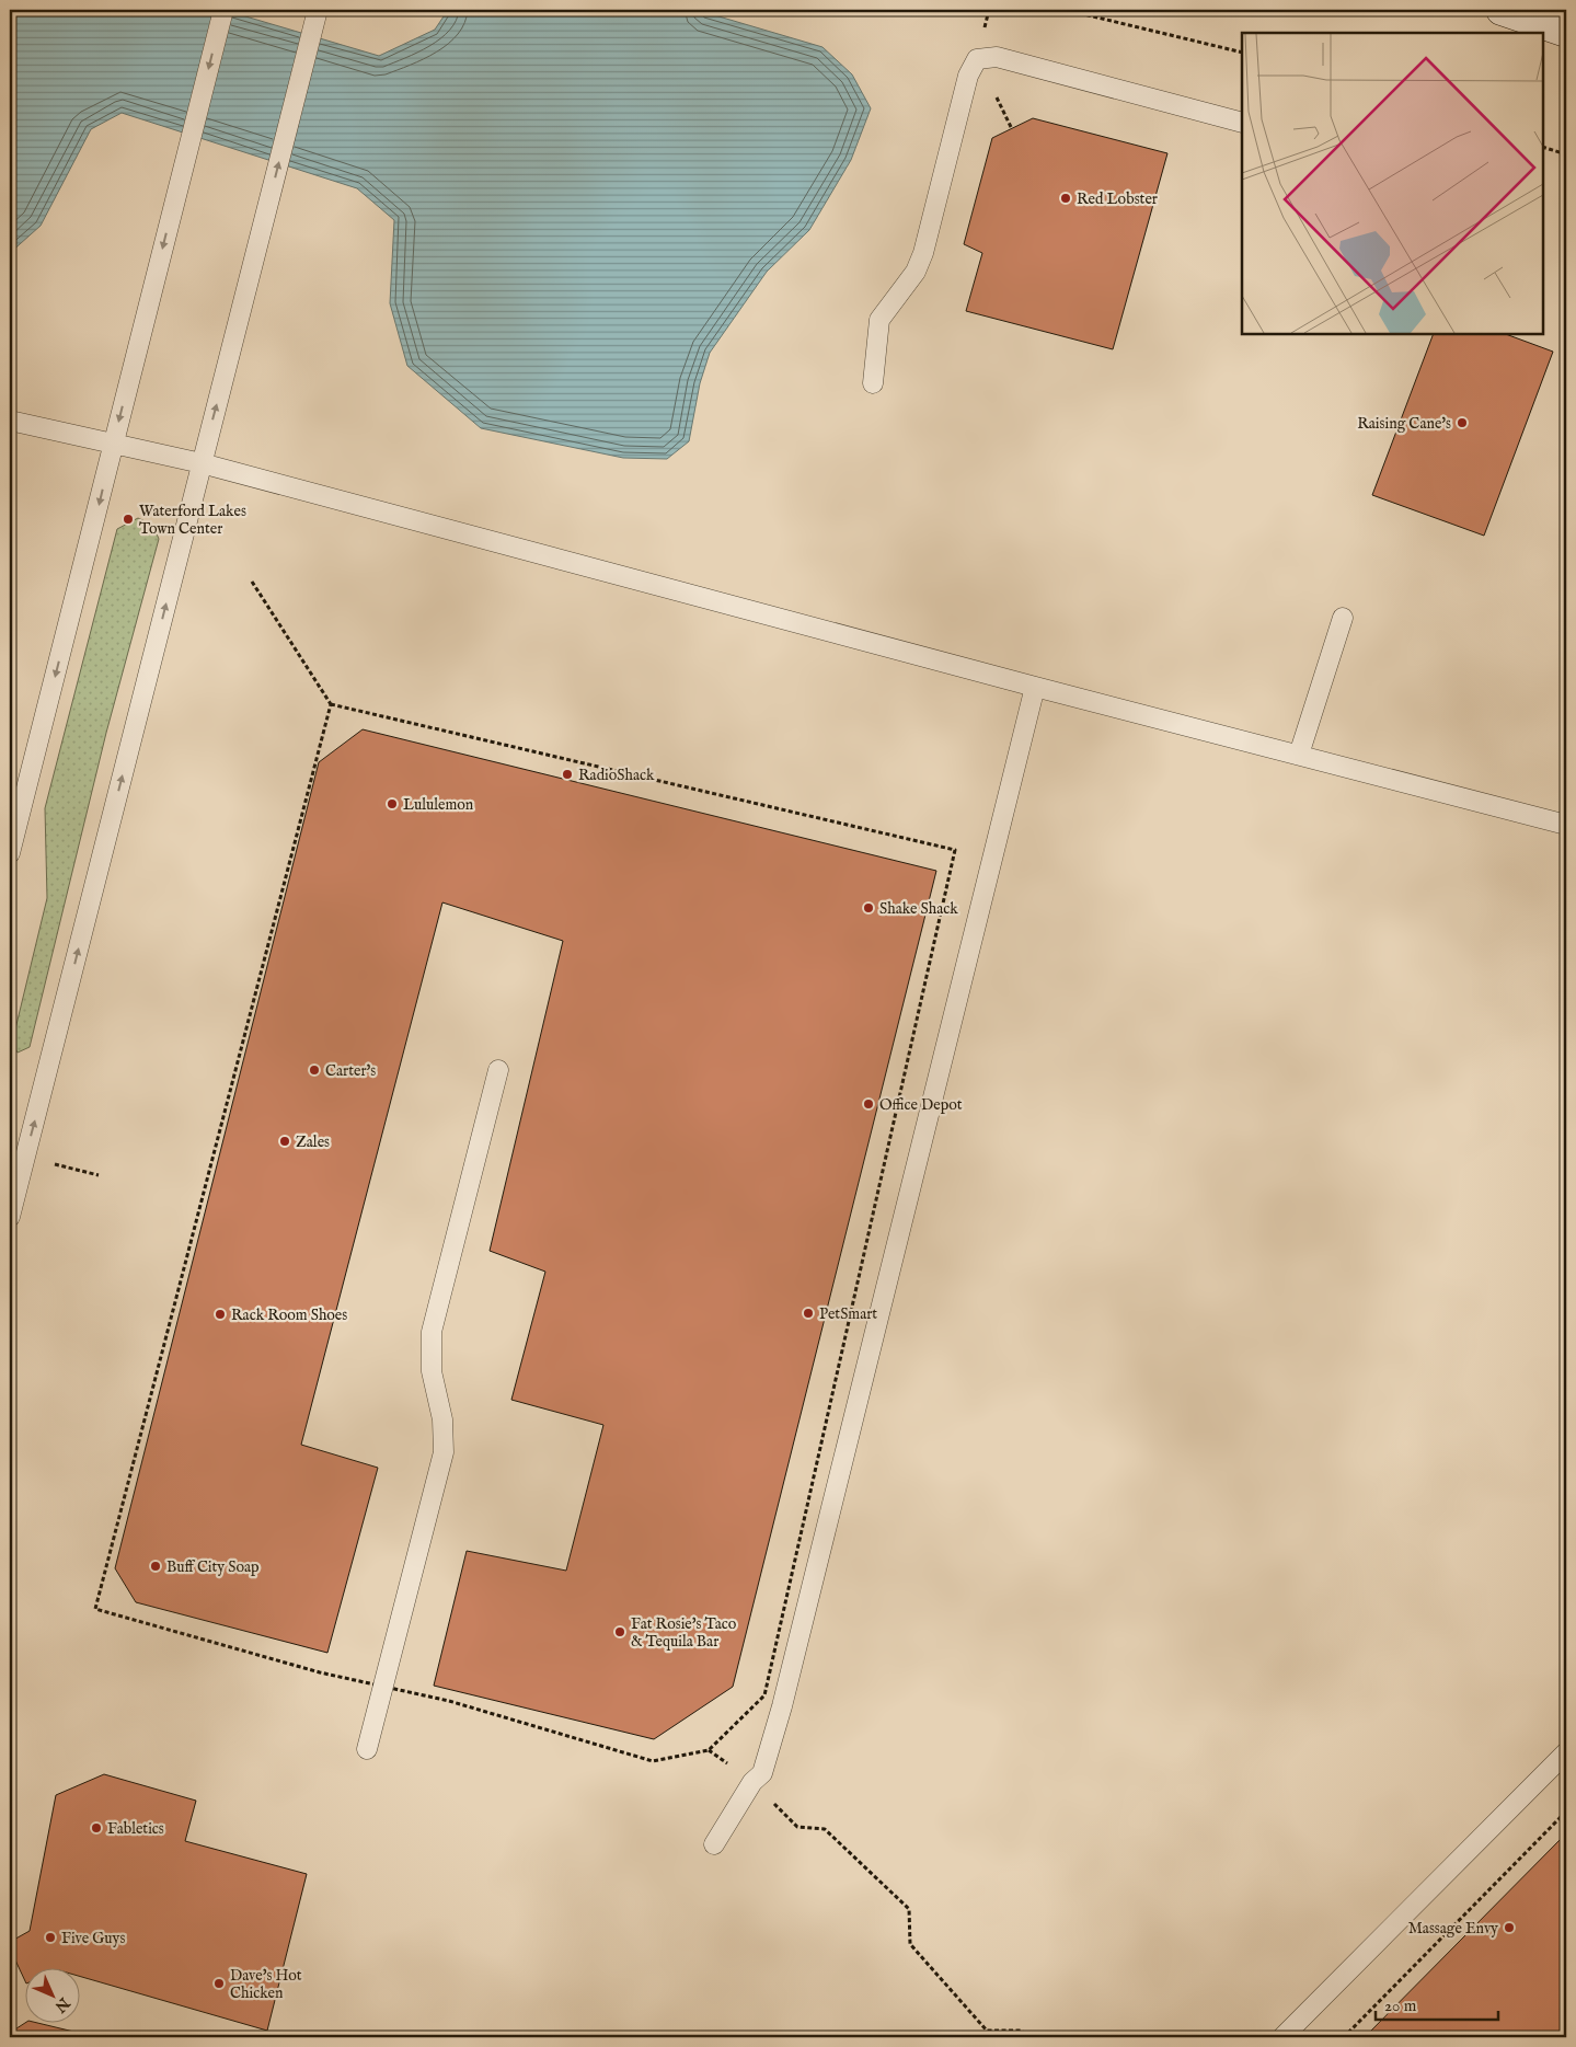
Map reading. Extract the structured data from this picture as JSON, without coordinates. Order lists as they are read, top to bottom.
{
  "places": [
    "Red Lobster",
    "Raising Cane's",
    "Waterford Lakes Town Center",
    "RadioShack",
    "Lululemon",
    "Shake Shack",
    "Carter's",
    "Office Depot",
    "Zales",
    "PetSmart",
    "Rack Room Shoes",
    "Buff City Soap",
    "Fat Rosie's Taco & Tequila Bar",
    "Fabletics",
    "Massage Envy",
    "Five Guys",
    "Dave's Hot Chicken"
  ],
  "scale_bar": "20 m",
  "north": "bottom right"
}
